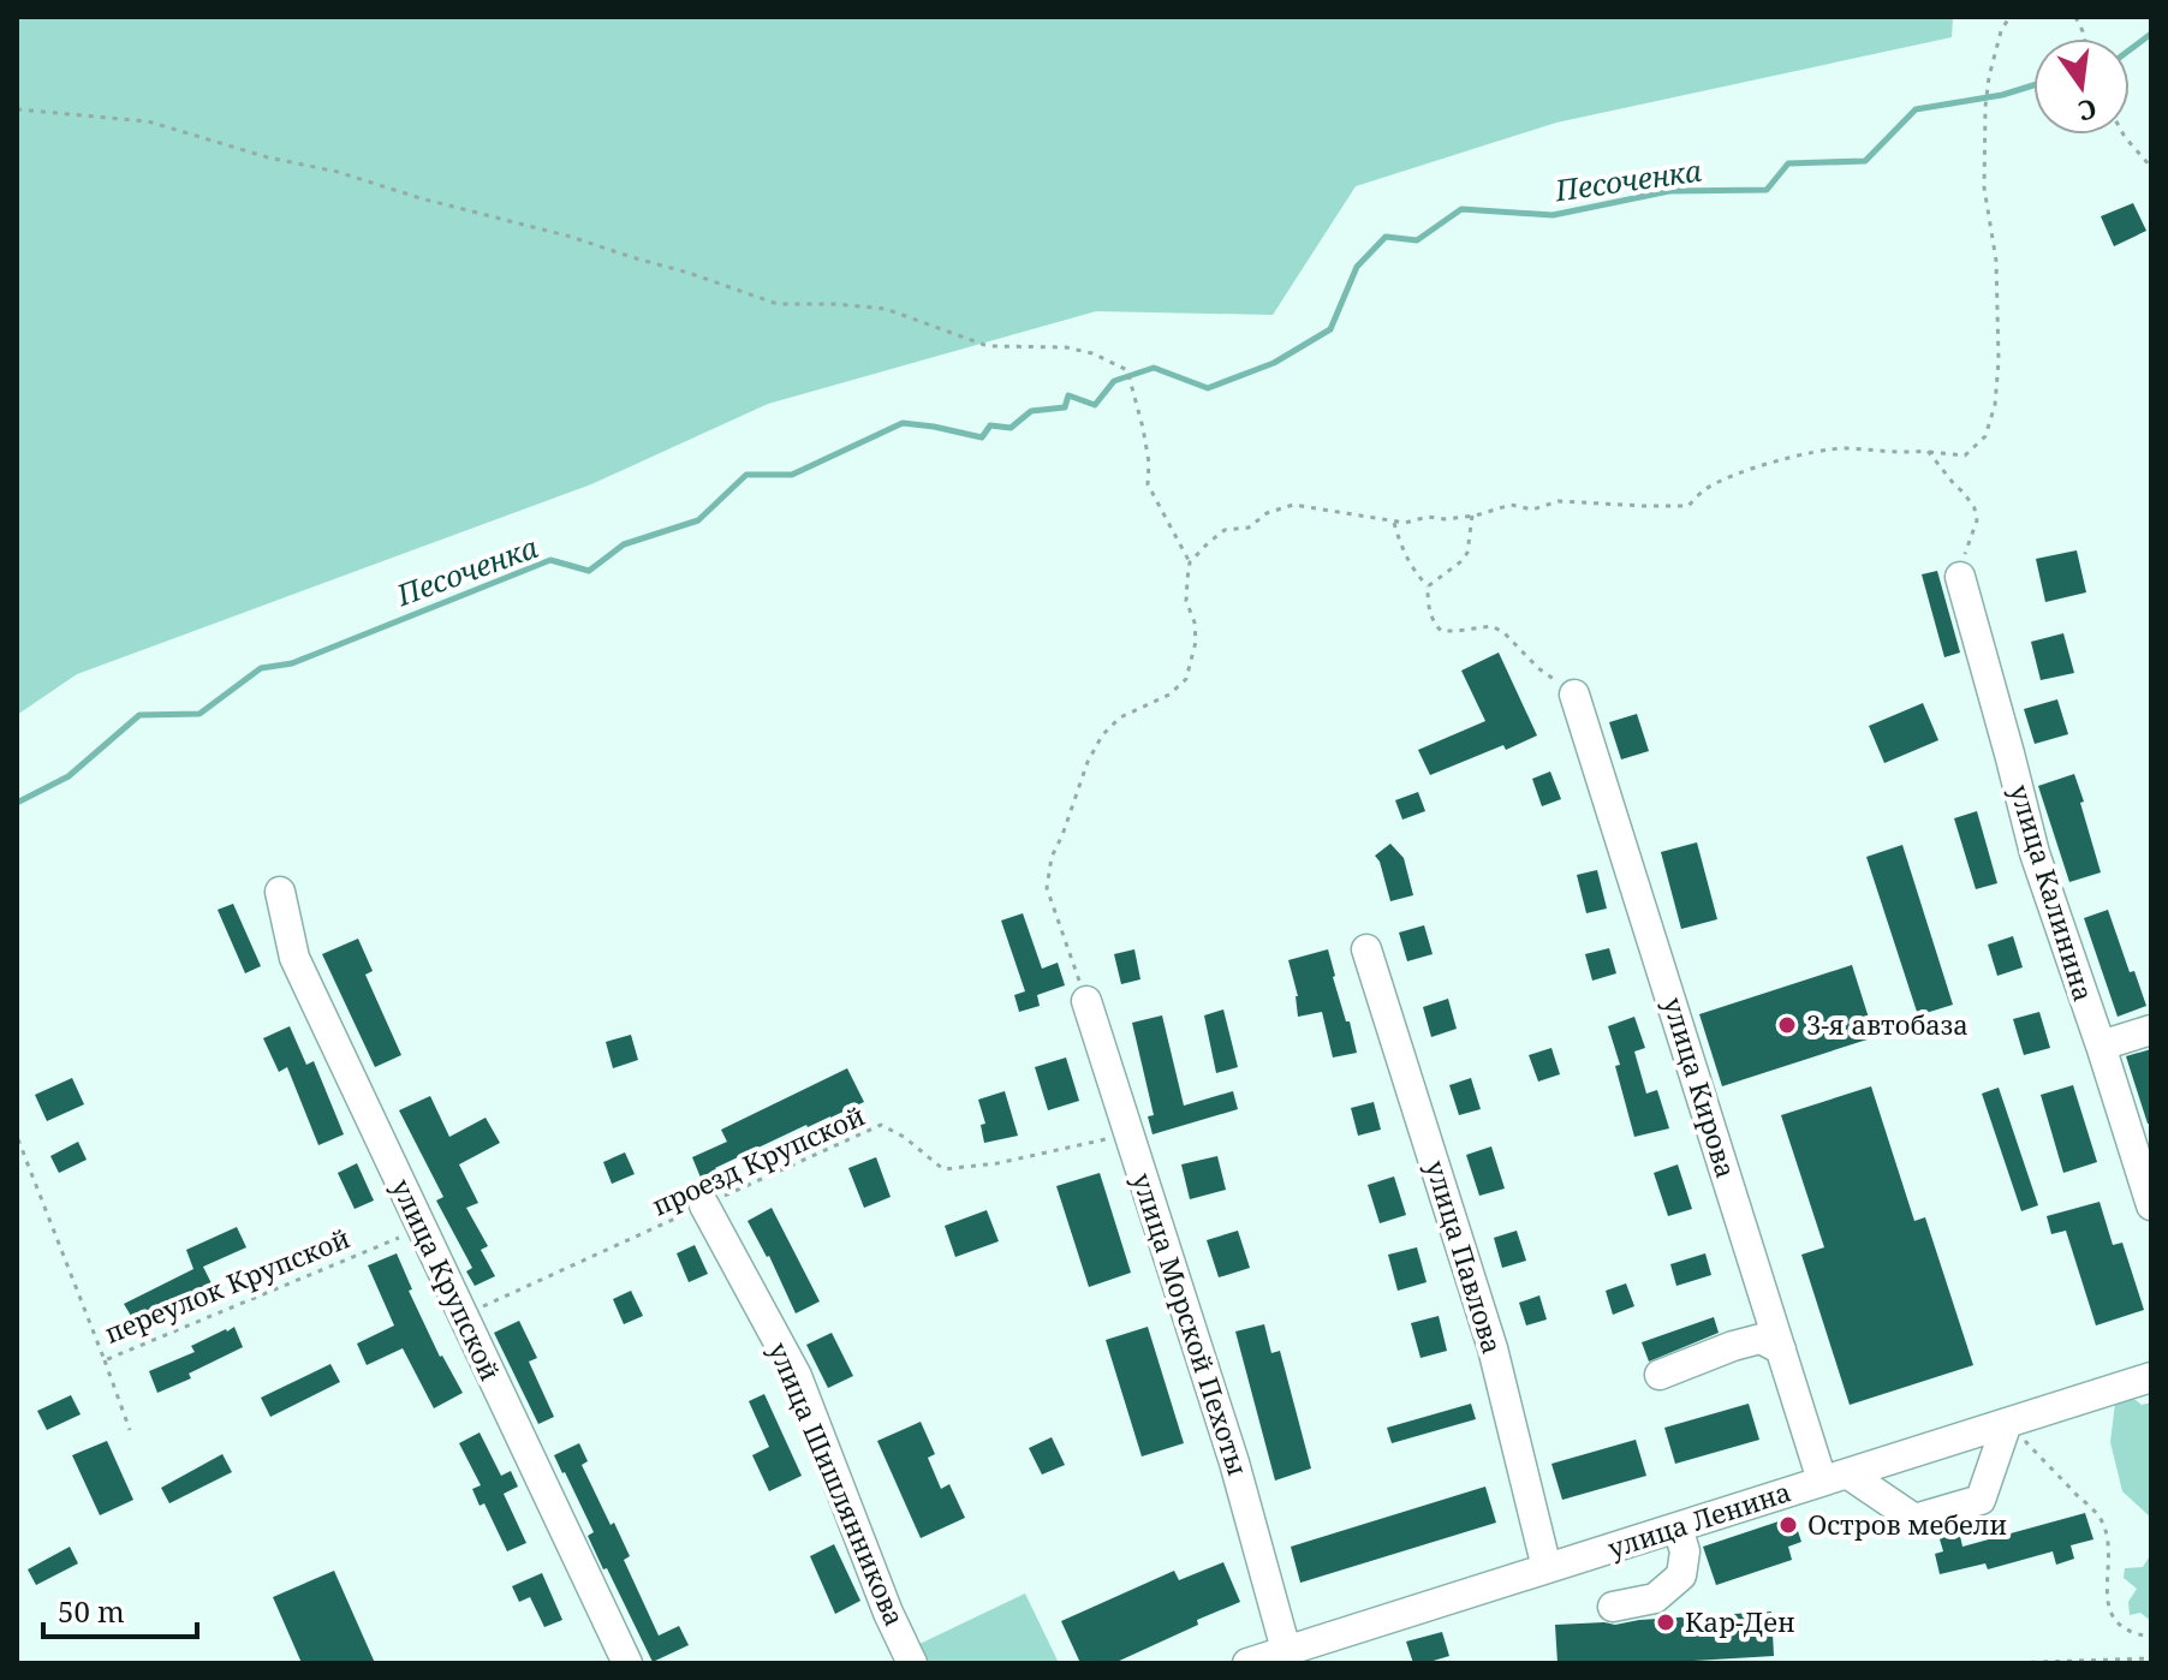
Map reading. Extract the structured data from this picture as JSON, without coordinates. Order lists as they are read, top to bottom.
{
  "streets": {
    "street": [
      "улица Калинина",
      "улица Кирова",
      "улица Павлова",
      "улица Крупской",
      "улица Морской Пехоты",
      "улица Шишлянникова",
      "улица Ленина"
    ],
    "path": ["проезд Крупской", "переулок Крупской"]
  },
  "crossings": [
    ["улица Кирова", "улица Ленина"],
    ["проезд Крупской", "улица Крупской"],
    ["проезд Крупской", "улица Морской Пехоты"],
    ["проезд Крупской", "улица Шишлянникова"],
    ["улица Павлова", "улица Ленина"],
    ["улица Крупской", "переулок Крупской"],
    ["улица Морской Пехоты", "улица Ленина"]
  ],
  "water": ["Песоченка"],
  "places": ["3-я автобаза", "Остров мебели", "Кар-Ден"],
  "scale_bar": "50 m",
  "north": "bottom"
}
